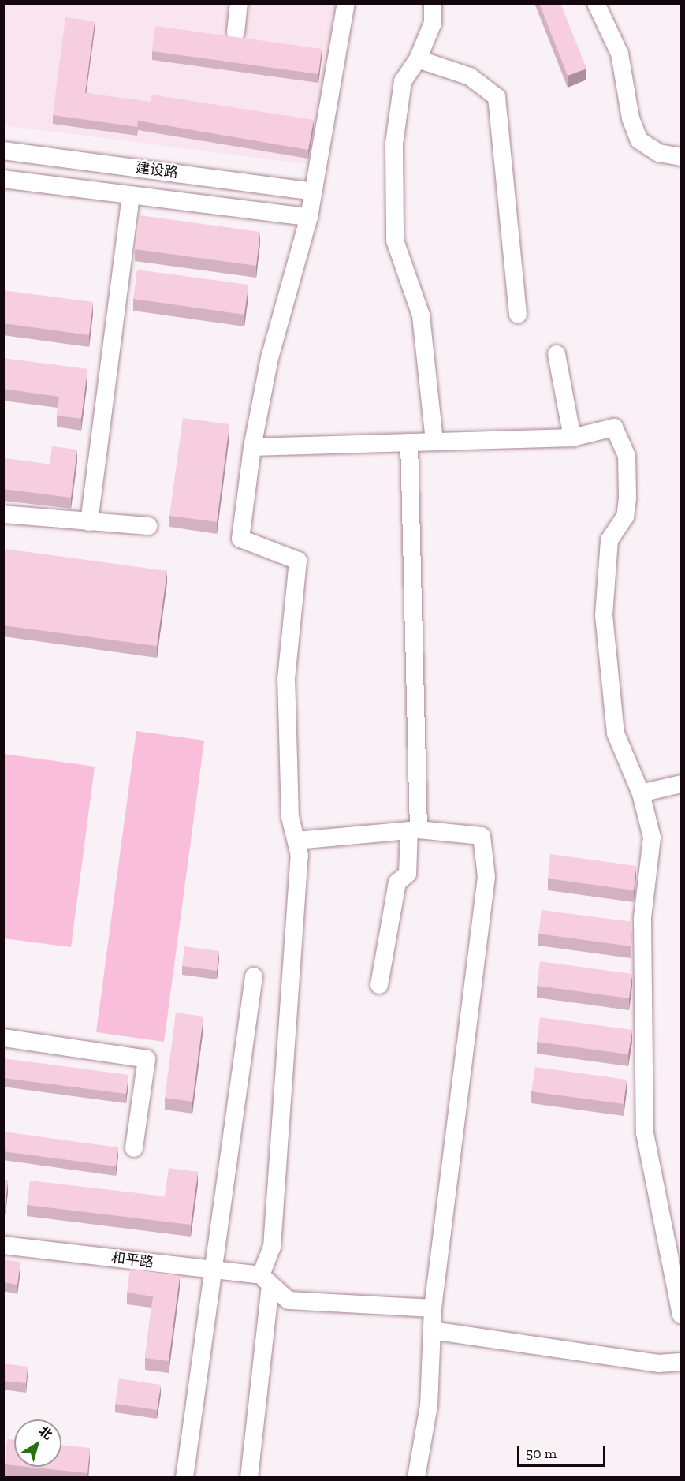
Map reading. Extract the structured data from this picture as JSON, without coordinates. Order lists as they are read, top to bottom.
{
  "streets": {
    "street": ["建设路", "和平路"]
  },
  "scale_bar": "50 m",
  "north": "top right"
}
